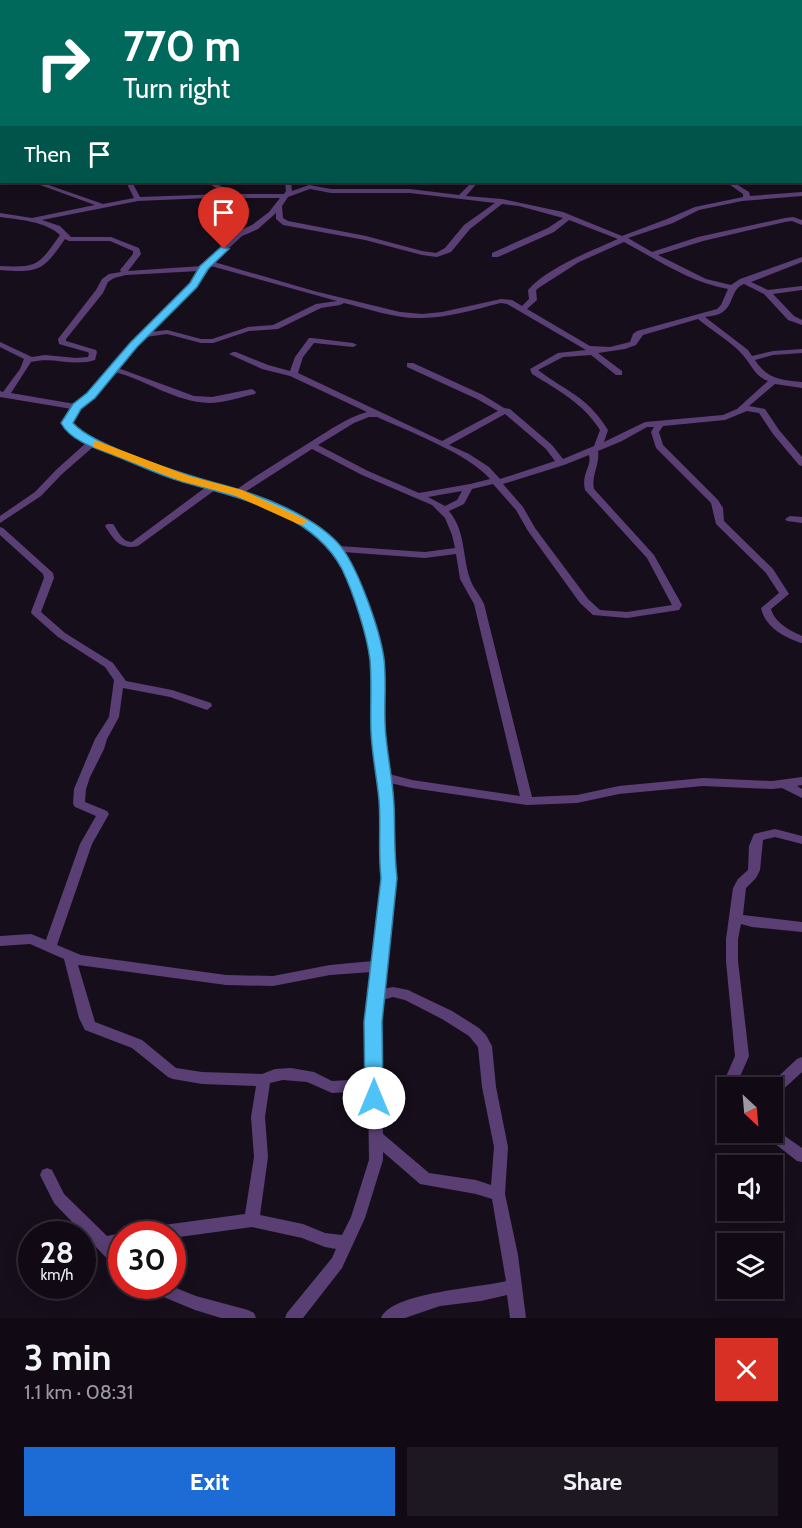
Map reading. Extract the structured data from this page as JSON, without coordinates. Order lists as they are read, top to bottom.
{
  "north": "bottom right",
  "page": {
    "turn": ["770 m", "Turn right"],
    "then": "Then",
    "speed": "28 km/h",
    "limit": "30",
    "heading": ["3 min", "1.1 km · 08:31"],
    "buttons": ["Exit", "Share"]
  }
}
